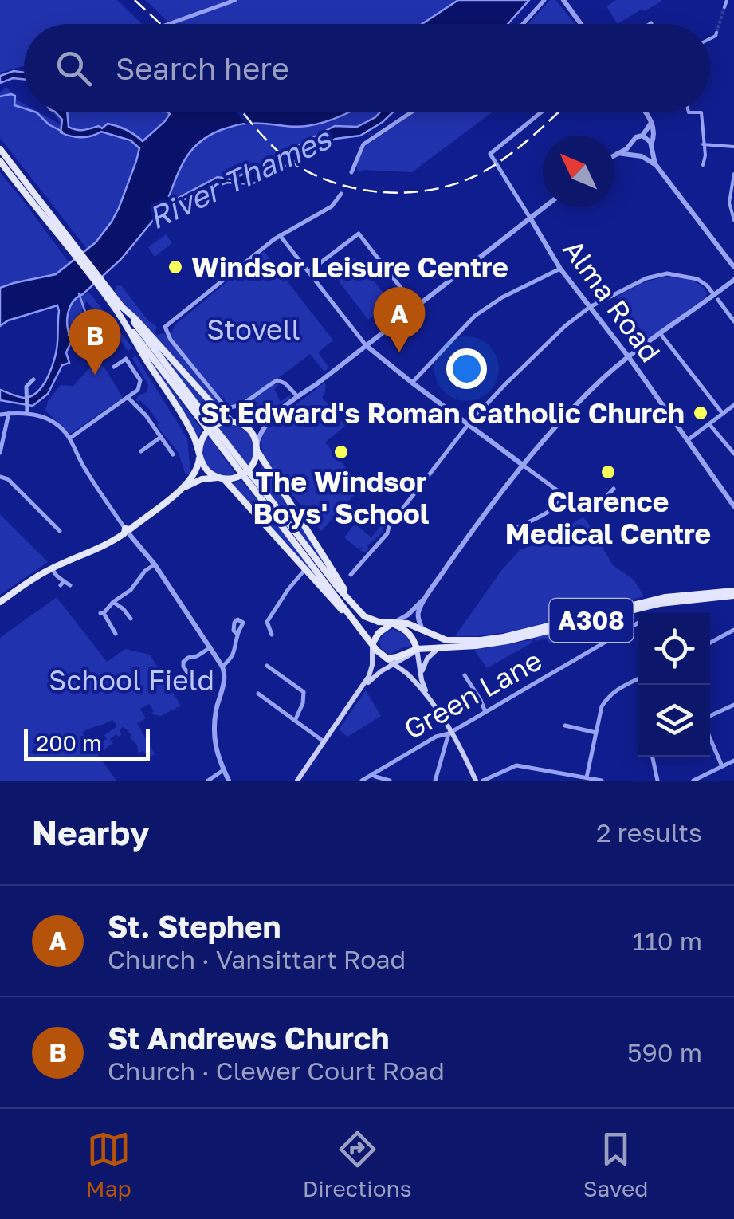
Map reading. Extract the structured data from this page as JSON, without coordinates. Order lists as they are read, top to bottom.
{
  "streets": {
    "main road": ["A308"],
    "street": ["Alma Road", "Green Lane"]
  },
  "water": ["River Thames"],
  "parks": ["Stovell", "School Field"],
  "places": [
    "Windsor Leisure Centre",
    "St Edward's Roman Catholic Church",
    "The Windsor Boys' School",
    "Clarence Medical Centre"
  ],
  "scale_bar": "200 m",
  "north": "top left",
  "page": {
    "search": "Search here",
    "pins": ["A", "B"],
    "scale": "200 m",
    "heading": ["Nearby", "2 results"],
    "list": [
      {
        "mark": "A",
        "name": "St. Stephen",
        "note": "Church · Vansittart Road",
        "value": "110 m"
      },
      {
        "mark": "B",
        "name": "St Andrews Church",
        "note": "Church · Clewer Court Road",
        "value": "590 m"
      }
    ],
    "nav": ["Map", "Directions", "Saved"]
  }
}
